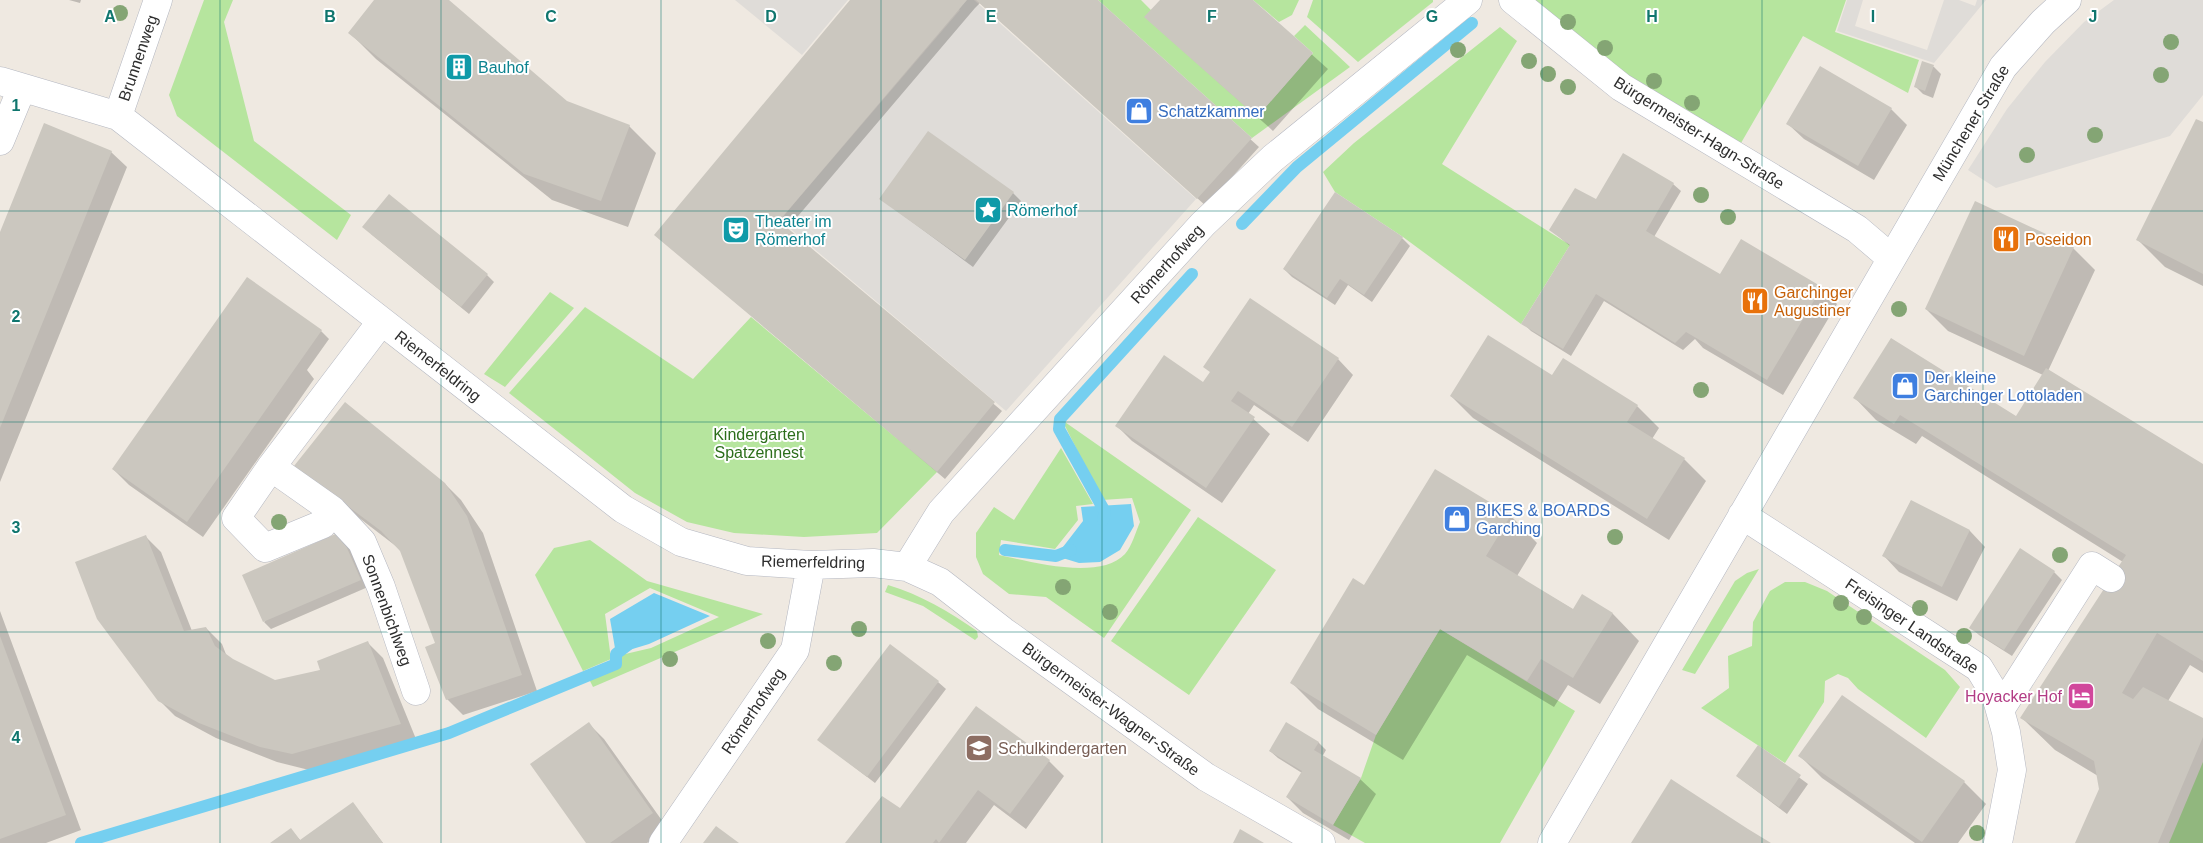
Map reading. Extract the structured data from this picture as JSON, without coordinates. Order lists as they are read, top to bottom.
{
  "streets": {
    "street": [
      "Brunnenweg",
      "Münchener Straße",
      "Bürgermeister-Hagn-Straße",
      "Römerhofweg",
      "Riemerfeldring",
      "Sonnenbichlweg",
      "Freisinger Landstraße",
      "Bürgermeister-Wagner-Straße"
    ]
  },
  "crossings": [
    ["Brunnenweg", "Riemerfeldring"],
    ["Münchener Straße", "Bürgermeister-Hagn-Straße"],
    ["Römerhofweg", "Riemerfeldring"],
    ["Römerhofweg", "Bürgermeister-Wagner-Straße"],
    ["Riemerfeldring", "Bürgermeister-Wagner-Straße"]
  ],
  "parks": ["Kindergarten Spatzennest"],
  "places": {
    "building": ["Bauhof"],
    "shop": ["Schatzkammer", "Der kleine Garchinger Lottoladen", "BIKES & BOARDS Garching"],
    "place": ["Römerhof"],
    "theatre": ["Theater im Römerhof"],
    "restaurant": ["Poseidon", "Garchinger Augustiner"],
    "hotel": ["Hoyacker Hof"],
    "school or university": ["Schulkindergarten"]
  },
  "grid": {
    "columns": [
      "A",
      "B",
      "C",
      "D",
      "E",
      "F",
      "G",
      "H",
      "I",
      "J"
    ],
    "rows": [
      "1",
      "2",
      "3",
      "4"
    ]
  }
}
